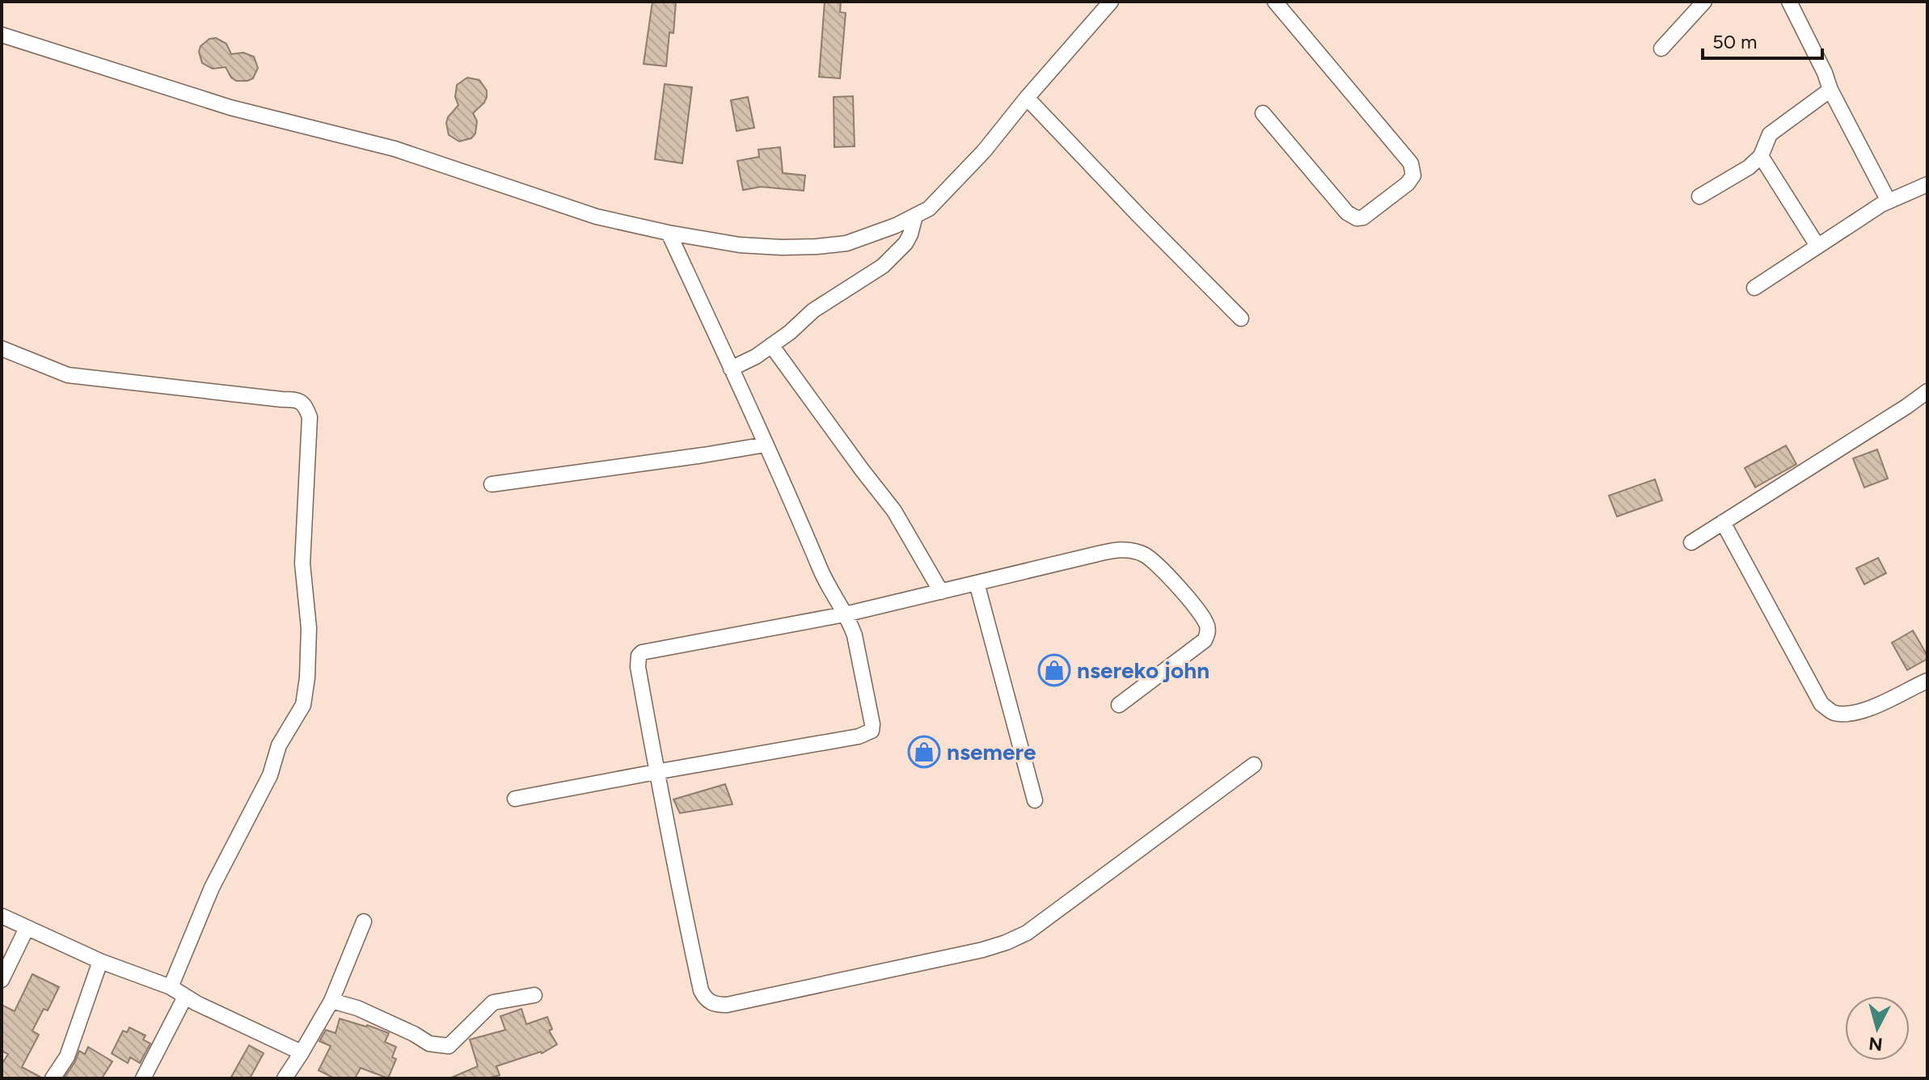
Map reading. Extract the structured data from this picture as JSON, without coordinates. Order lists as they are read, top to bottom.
{
  "places": {
    "shop": ["nsereko john", "nsemere"]
  },
  "scale_bar": "50 m",
  "north": "bottom"
}
